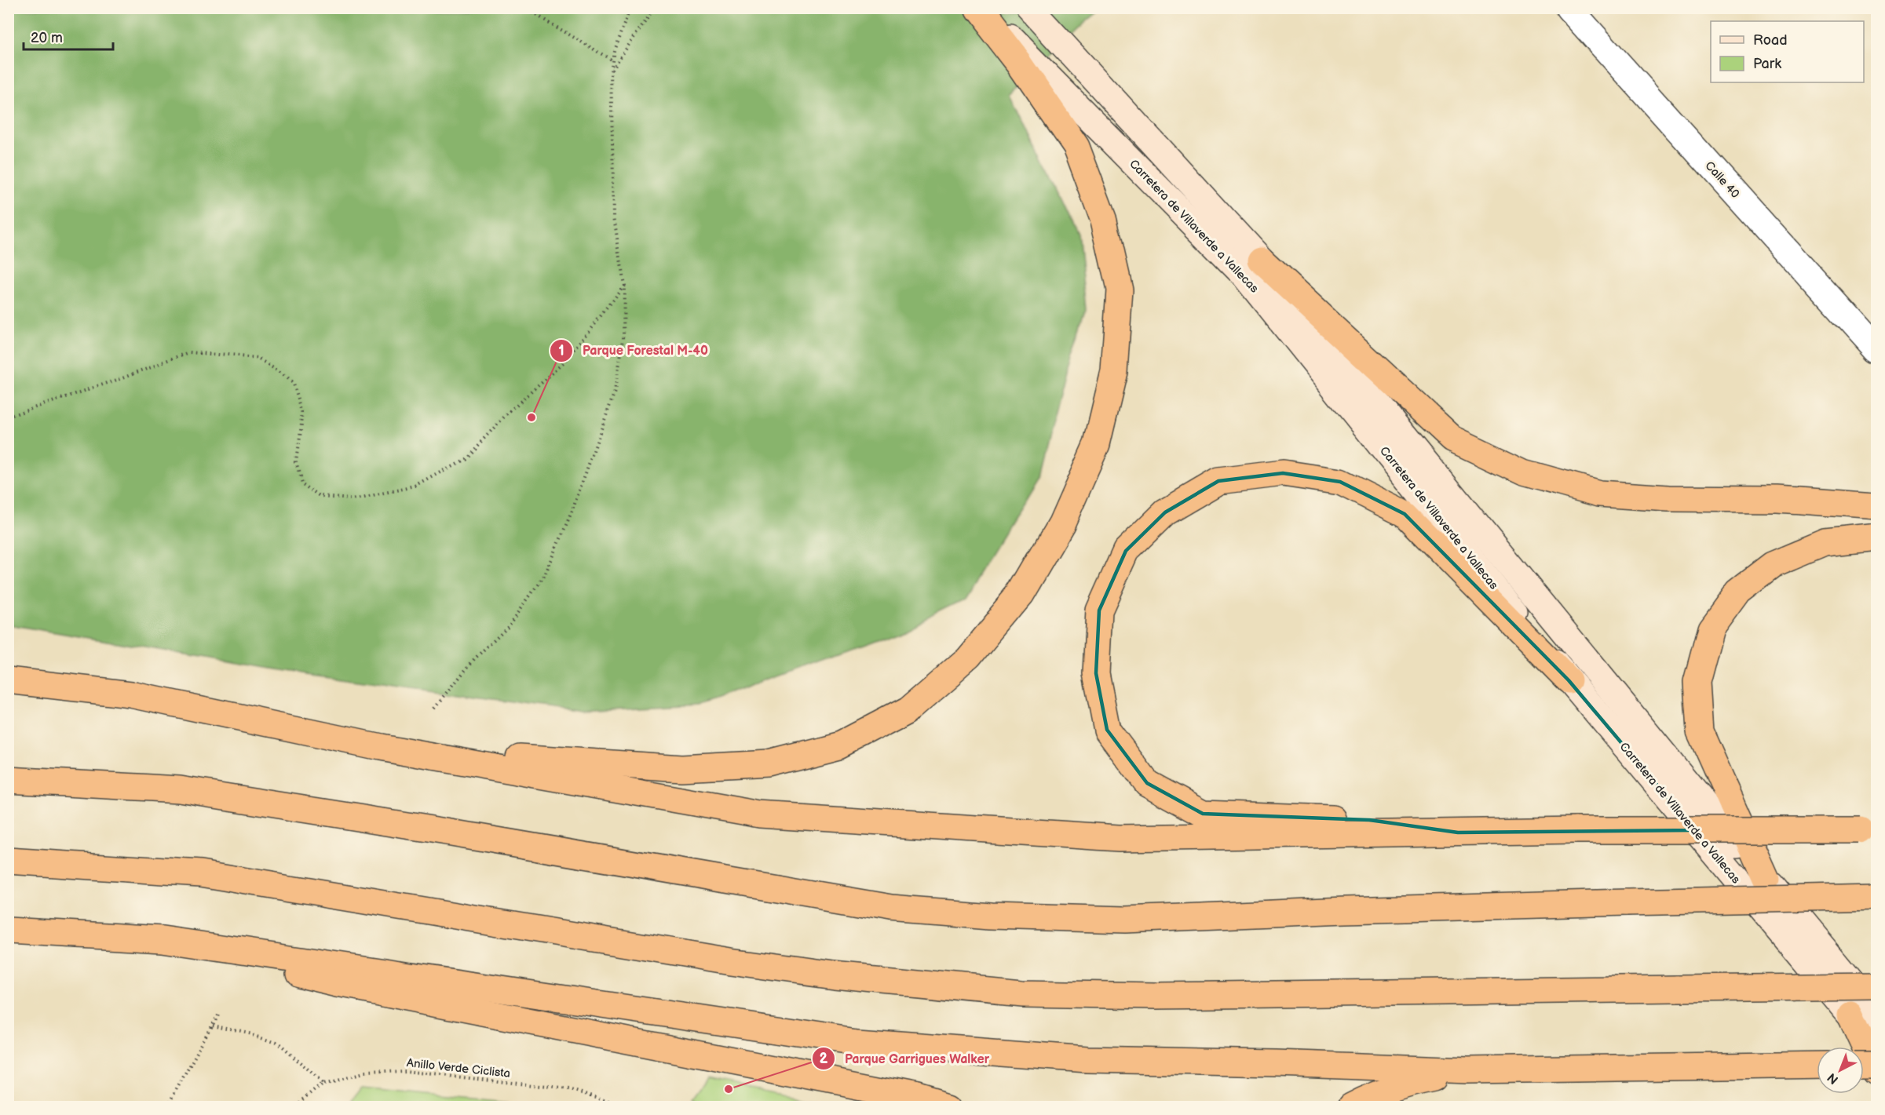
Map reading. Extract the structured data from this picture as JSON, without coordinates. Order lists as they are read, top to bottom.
{
  "streets": {
    "main road": ["Carretera de Villaverde a Vallecas"],
    "street": ["Calle 40"],
    "path": ["Anillo Verde Ciclista"]
  },
  "places": ["Parque Forestal M-40", "Parque Garrigues Walker"],
  "legend": ["Road", "Park"],
  "scale_bar": "20 m",
  "north": "bottom left"
}
